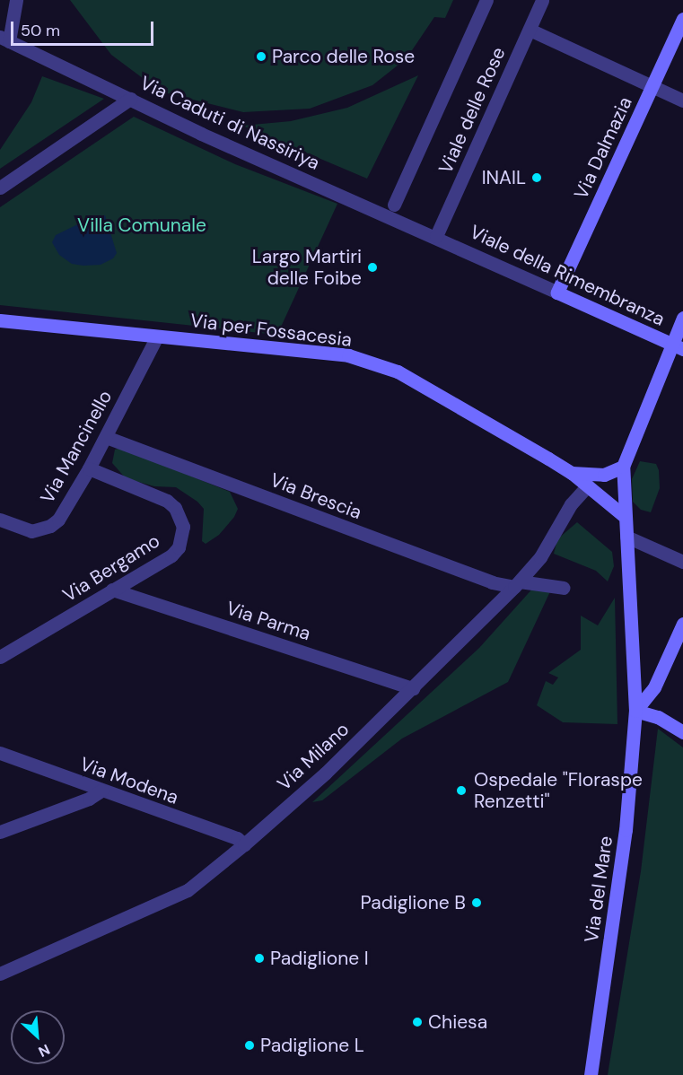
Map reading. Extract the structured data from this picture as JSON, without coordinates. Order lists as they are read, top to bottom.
{
  "streets": {
    "street": [
      "Viale delle Rose",
      "Via Caduti di Nassiriya",
      "Via Dalmazia",
      "Viale della Rimembranza",
      "Via per Fossacesia",
      "Via Mancinello",
      "Via Brescia",
      "Via Bergamo",
      "Via Parma",
      "Via Milano",
      "Via Modena",
      "Via del Mare"
    ]
  },
  "crossings": [
    ["Viale delle Rose", "Via Caduti di Nassiriya"],
    ["Viale delle Rose", "Viale della Rimembranza"],
    ["Via Caduti di Nassiriya", "Viale della Rimembranza"],
    ["Via Dalmazia", "Viale della Rimembranza"],
    ["Via per Fossacesia", "Via Mancinello"],
    ["Via per Fossacesia", "Via Milano"],
    ["Via per Fossacesia", "Via del Mare"],
    ["Via Mancinello", "Via Brescia"],
    ["Via Mancinello", "Via Bergamo"],
    ["Via Brescia", "Via Milano"],
    ["Via Bergamo", "Via Parma"],
    ["Via Parma", "Via Milano"],
    ["Via Milano", "Via Modena"]
  ],
  "parks": ["Villa Comunale"],
  "places": [
    "Parco delle Rose",
    "INAIL",
    "Largo Martiri delle Foibe",
    "Ospedale \"Floraspe Renzetti\"",
    "Padiglione B",
    "Padiglione I",
    "Chiesa",
    "Padiglione L"
  ],
  "scale_bar": "50 m",
  "north": "bottom right"
}
